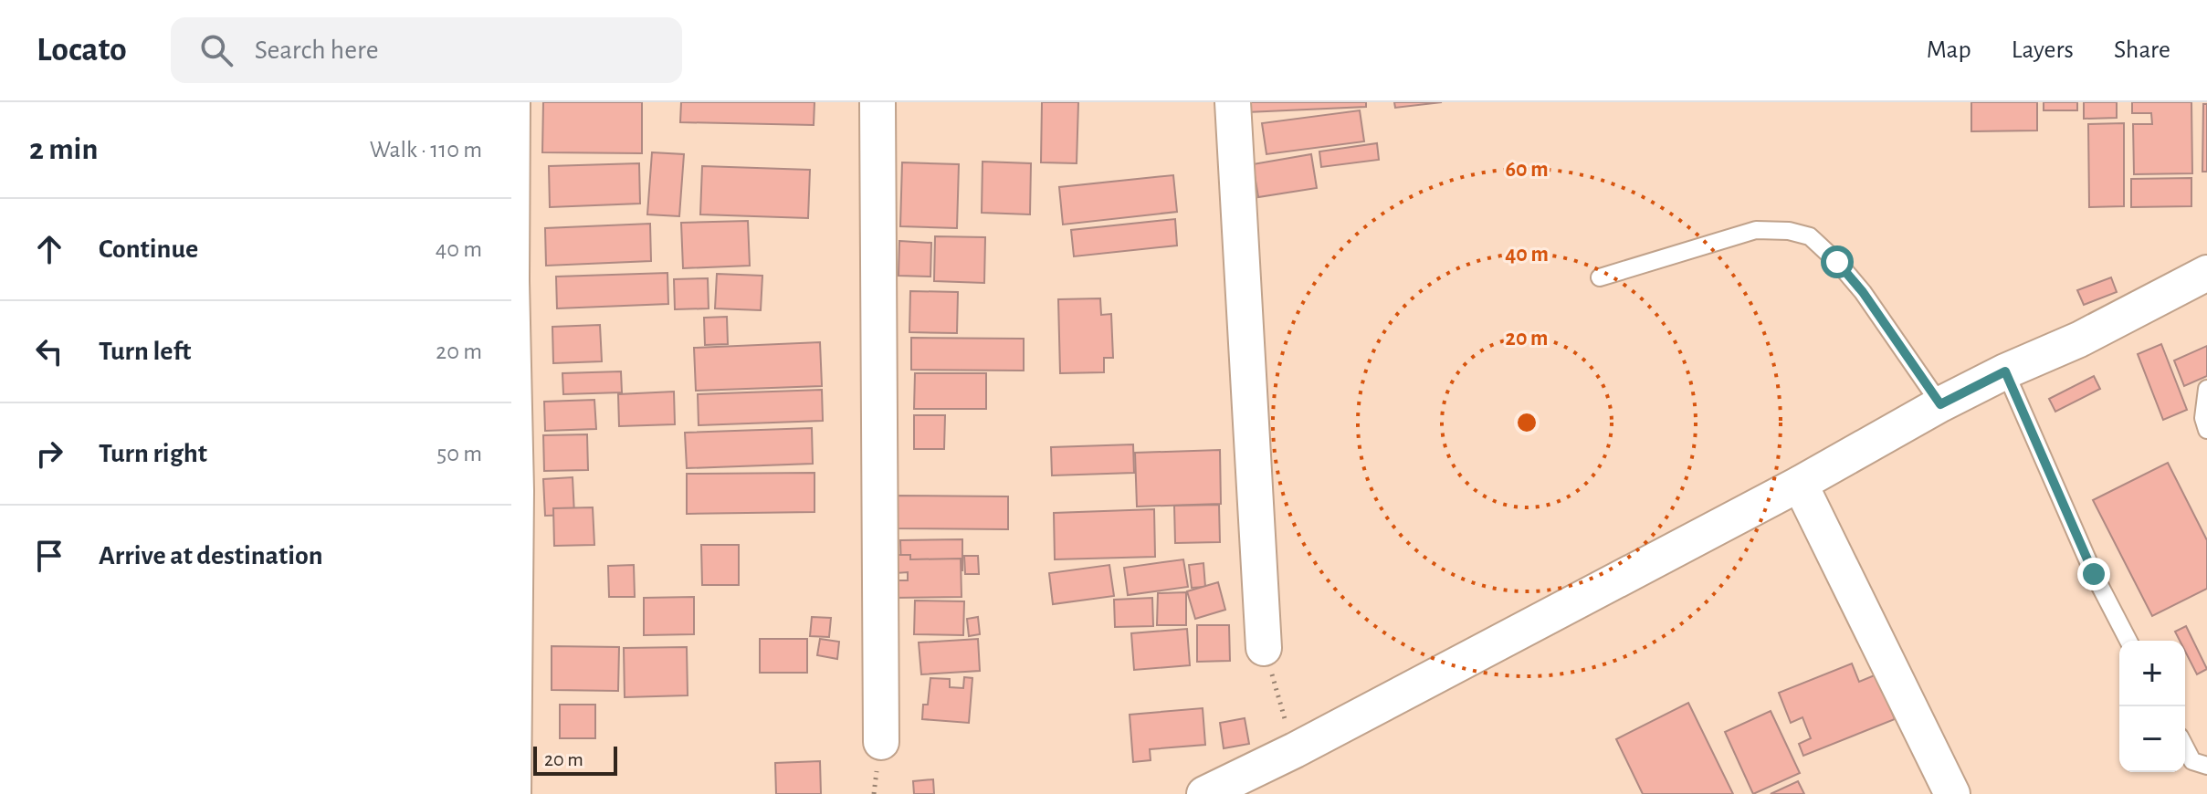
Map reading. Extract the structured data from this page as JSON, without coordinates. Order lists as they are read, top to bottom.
{
  "scale_bar": "20 m",
  "page": {
    "header": "Locato",
    "search": "Search here",
    "nav": ["Map", "Layers", "Share"],
    "heading": ["2 min", "Walk · 110 m"],
    "list": [
      ["Continue", "40 m"],
      ["Turn left", "20 m"],
      ["Turn right", "50 m"],
      "Arrive at destination"
    ],
    "map_buttons": ["+", "−"],
    "scale": "20 m"
  },
  "rings": ["60 m", "40 m", "20 m"]
}
